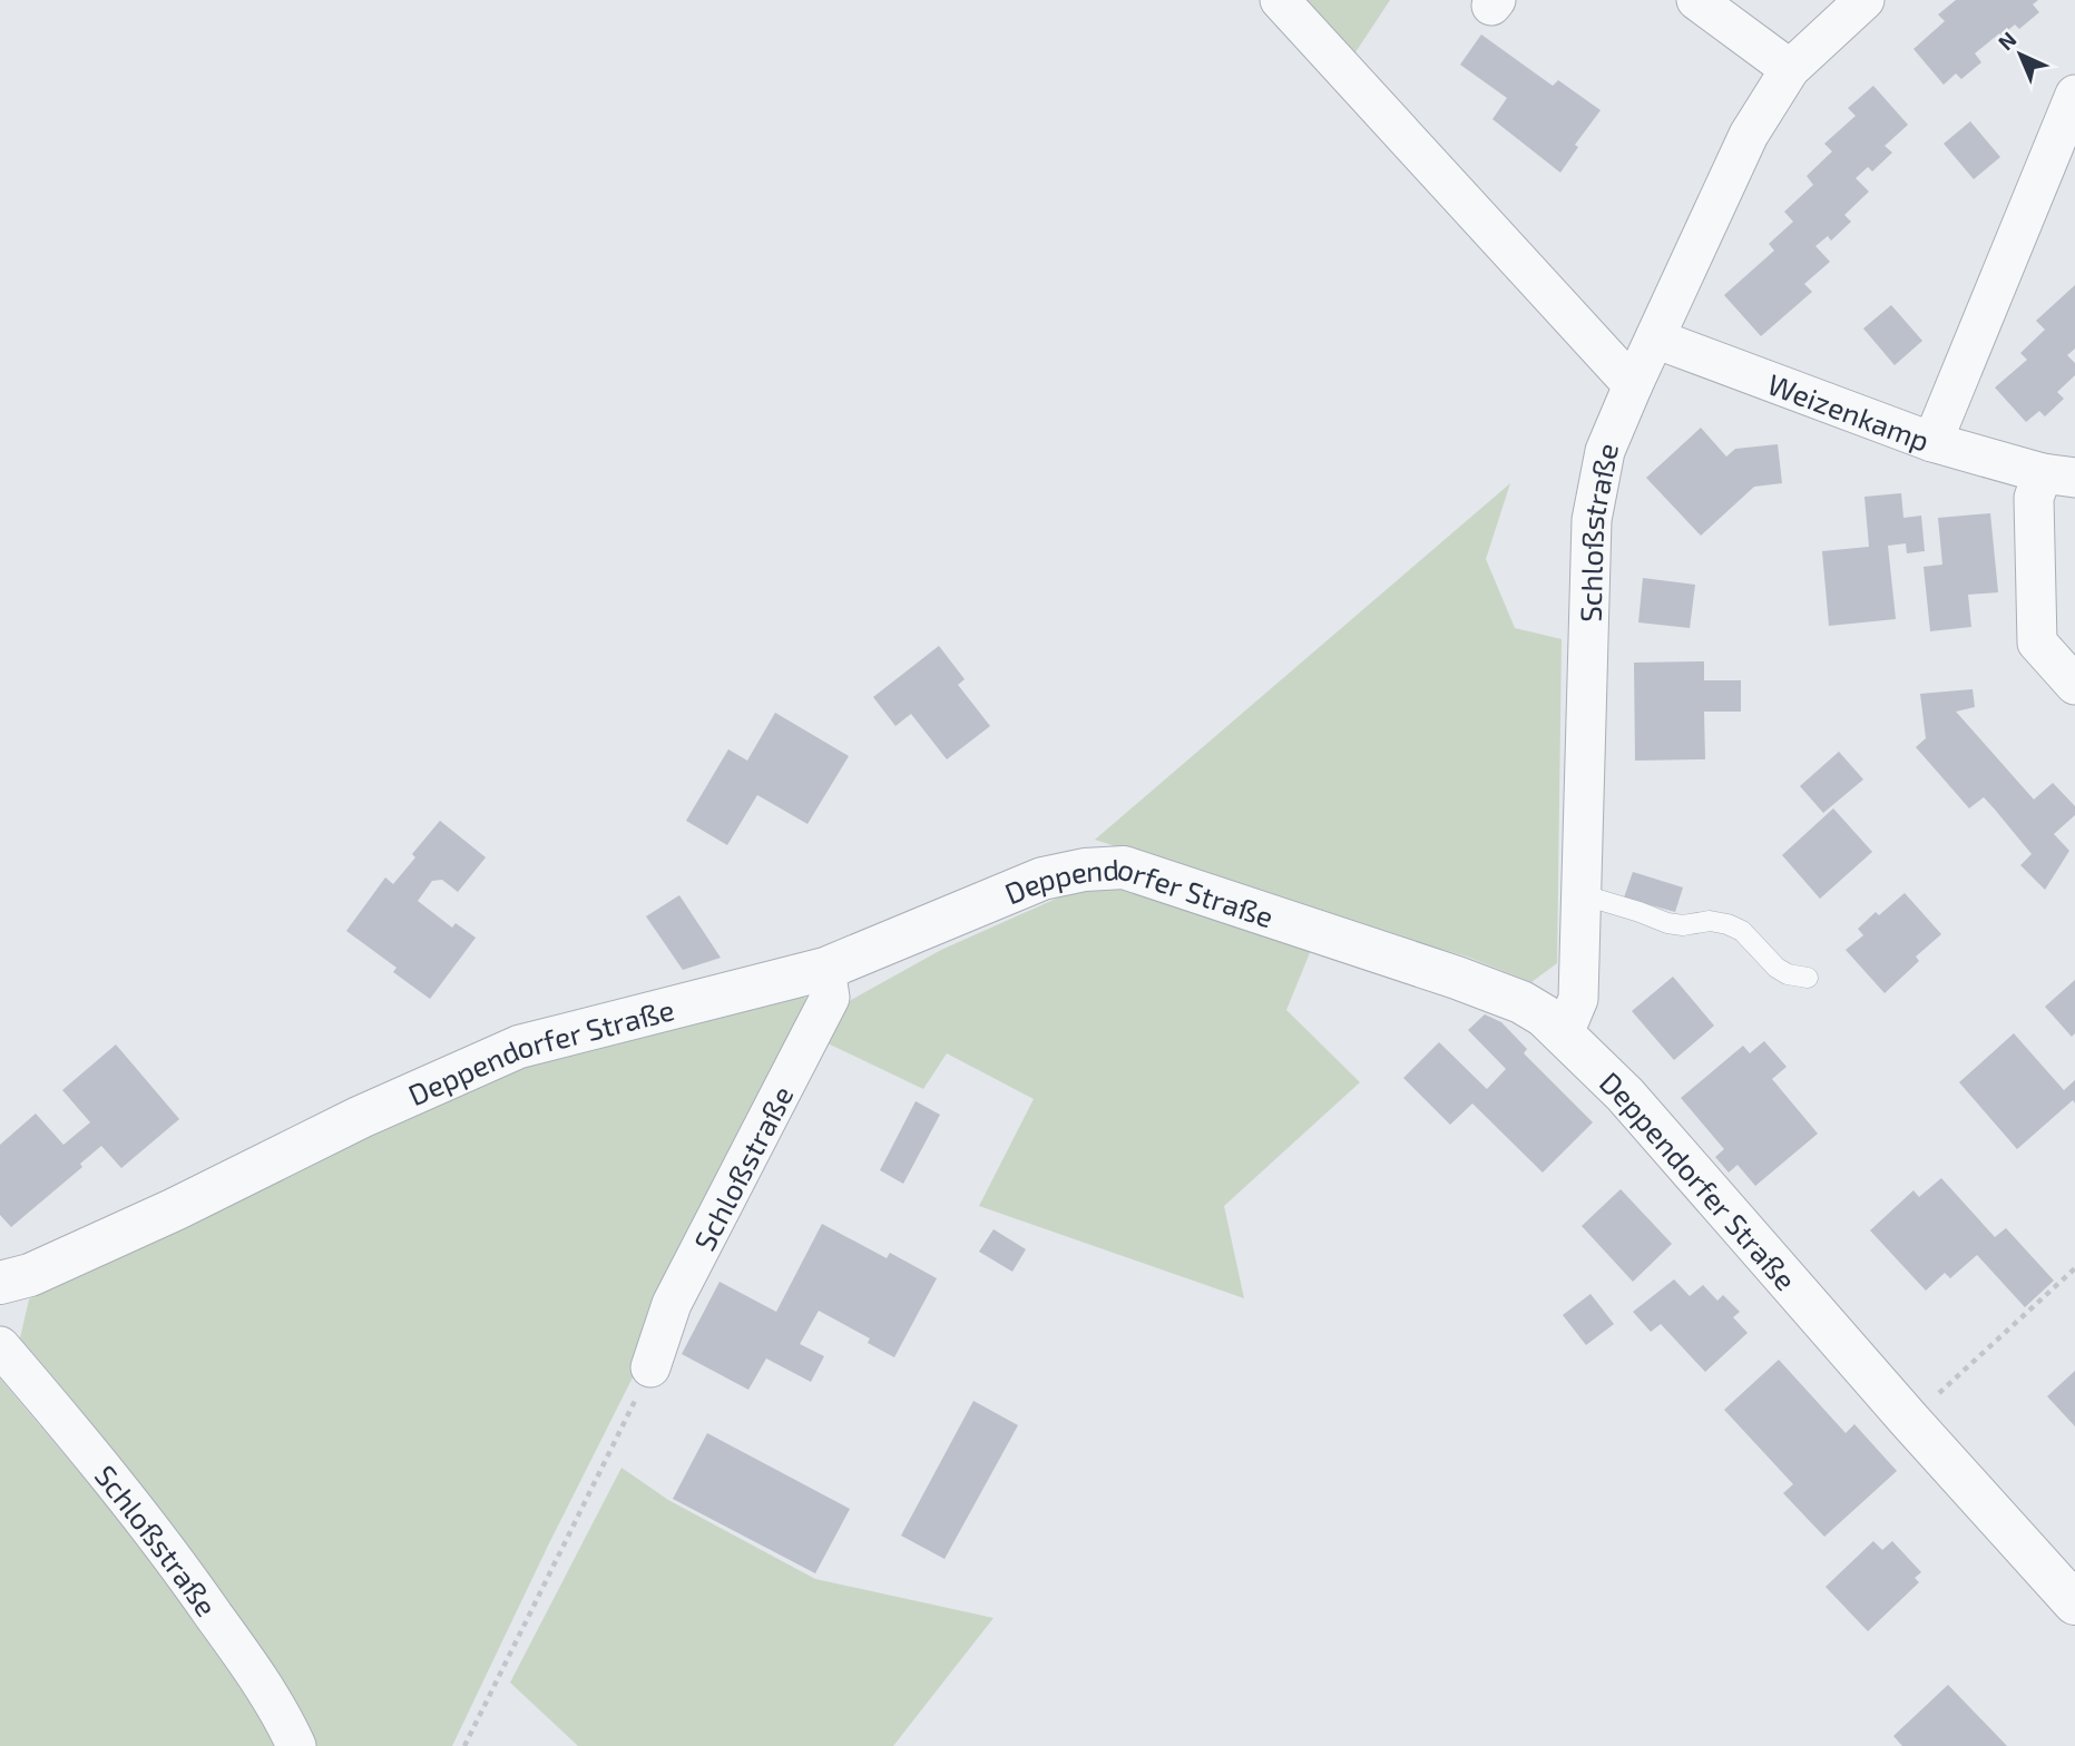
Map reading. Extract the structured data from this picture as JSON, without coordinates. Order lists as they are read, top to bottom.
{
  "streets": {
    "street": ["Weizenkamp", "Schloßstraße", "Deppendorfer Straße"]
  },
  "crossings": [
    ["Weizenkamp", "Schloßstraße"],
    ["Schloßstraße", "Deppendorfer Straße"]
  ],
  "north": "top left"
}
